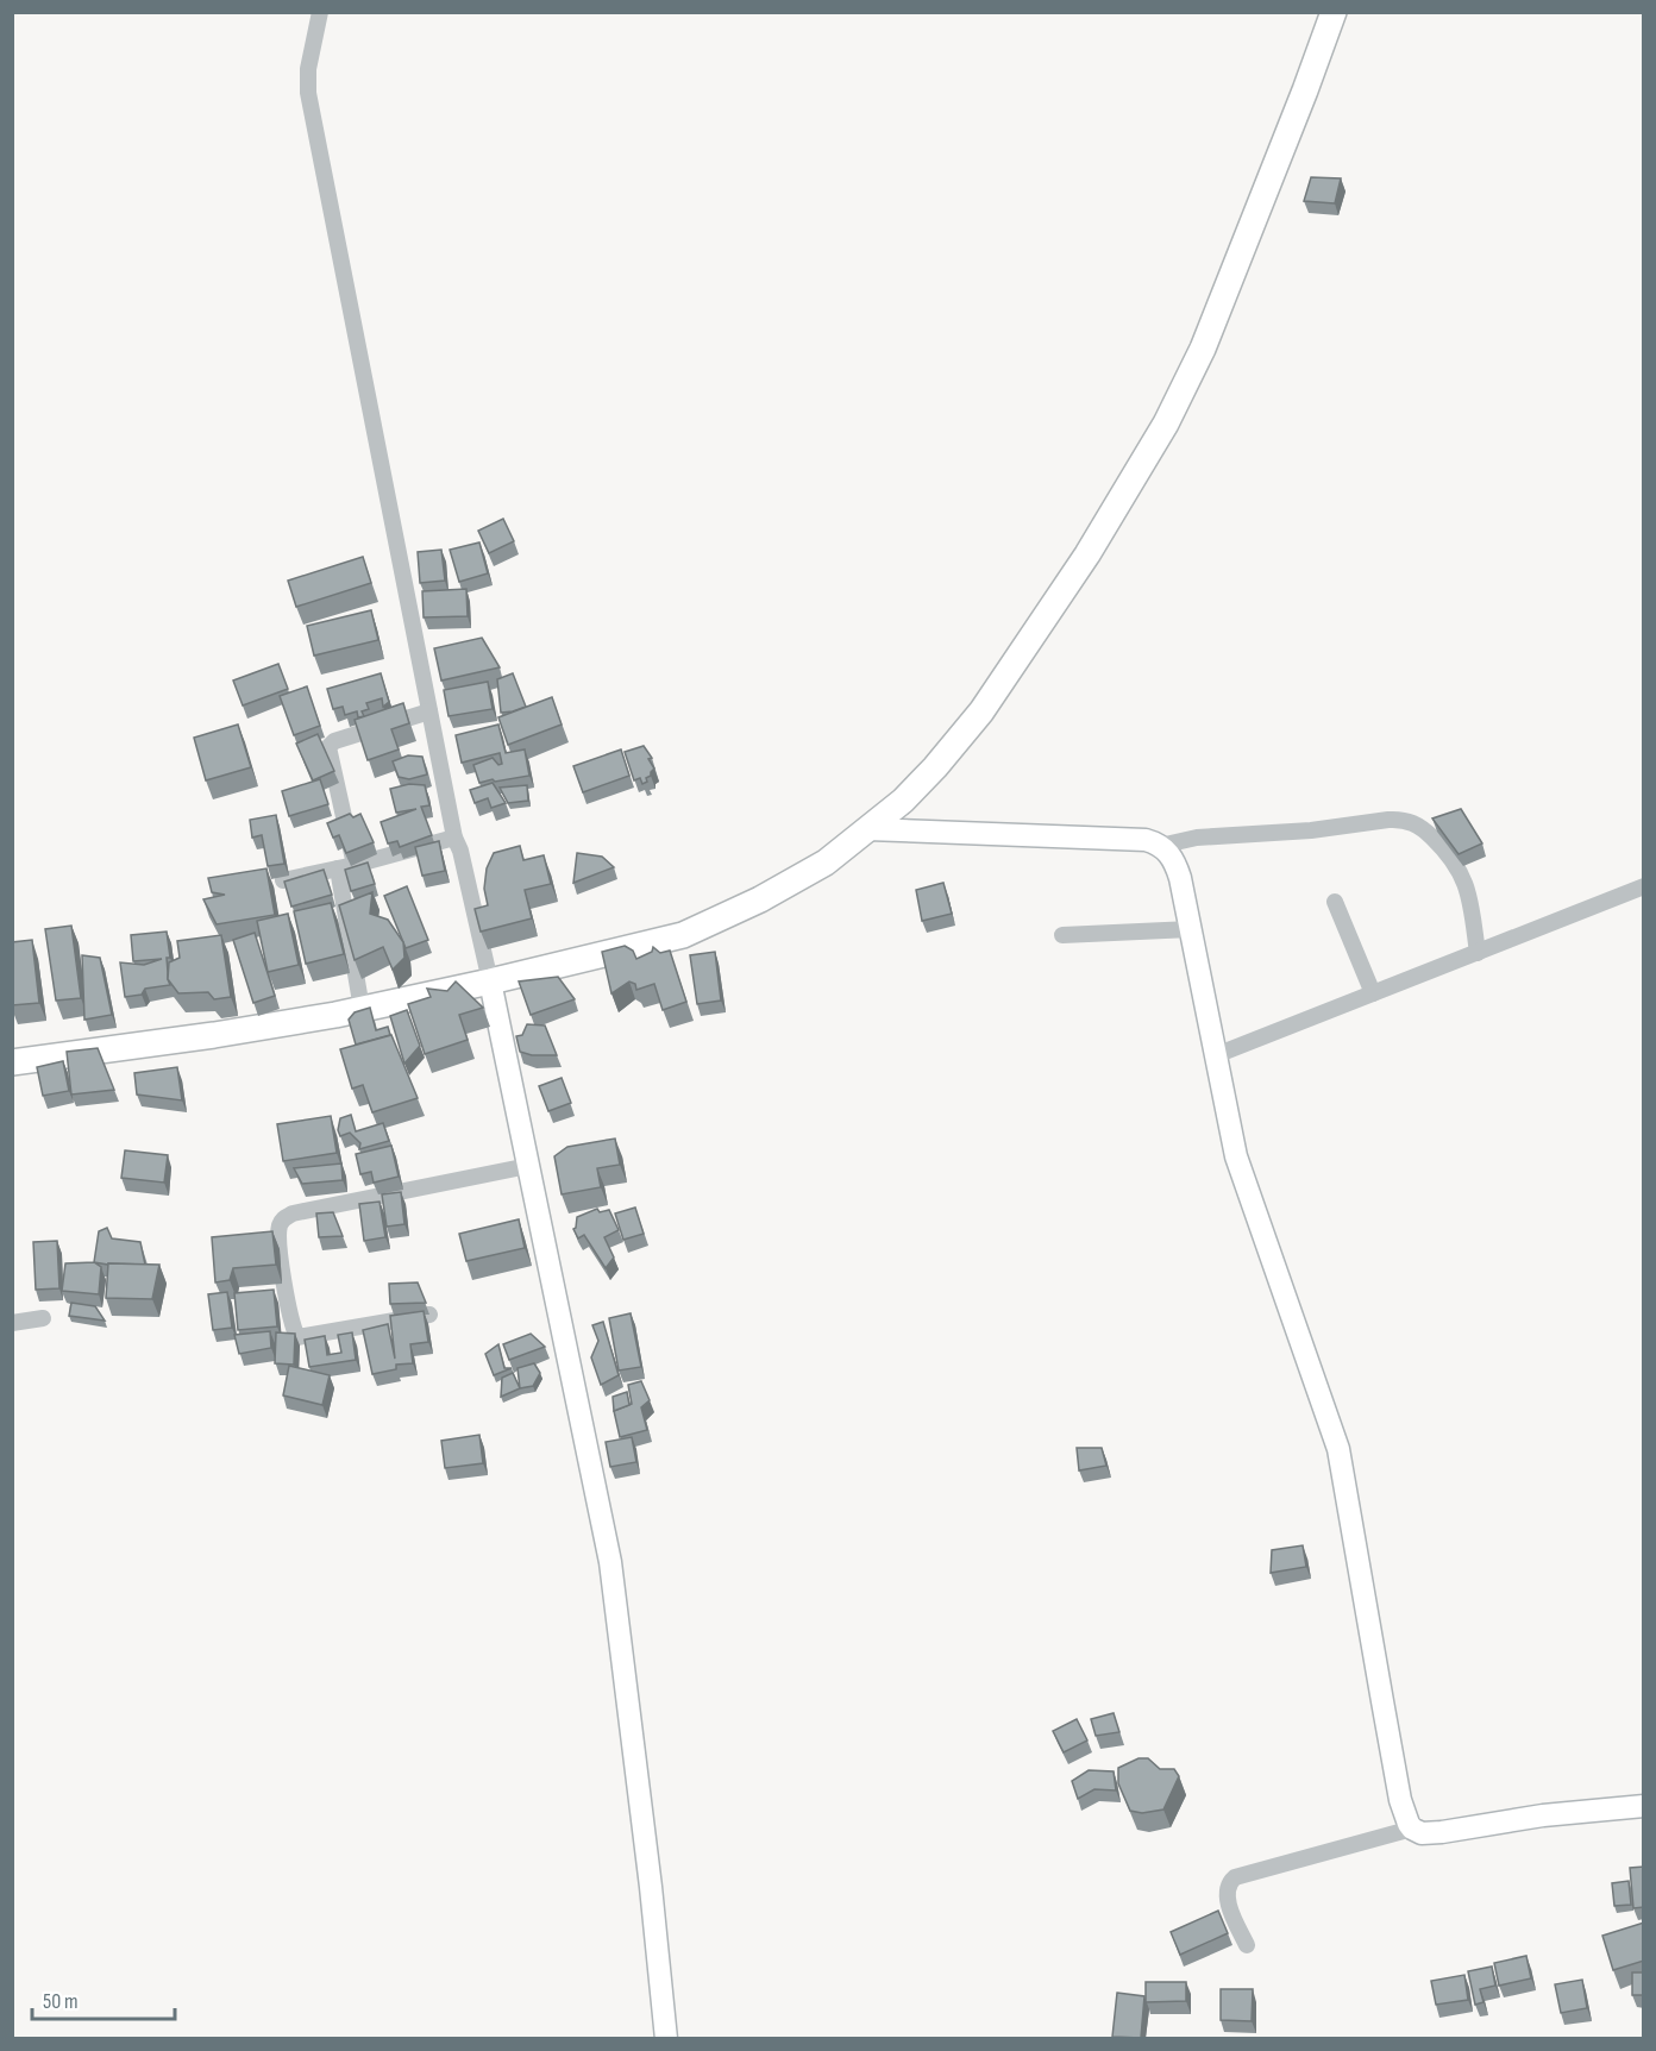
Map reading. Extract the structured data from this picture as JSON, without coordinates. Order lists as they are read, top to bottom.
{
  "scale_bar": "50 m"
}
